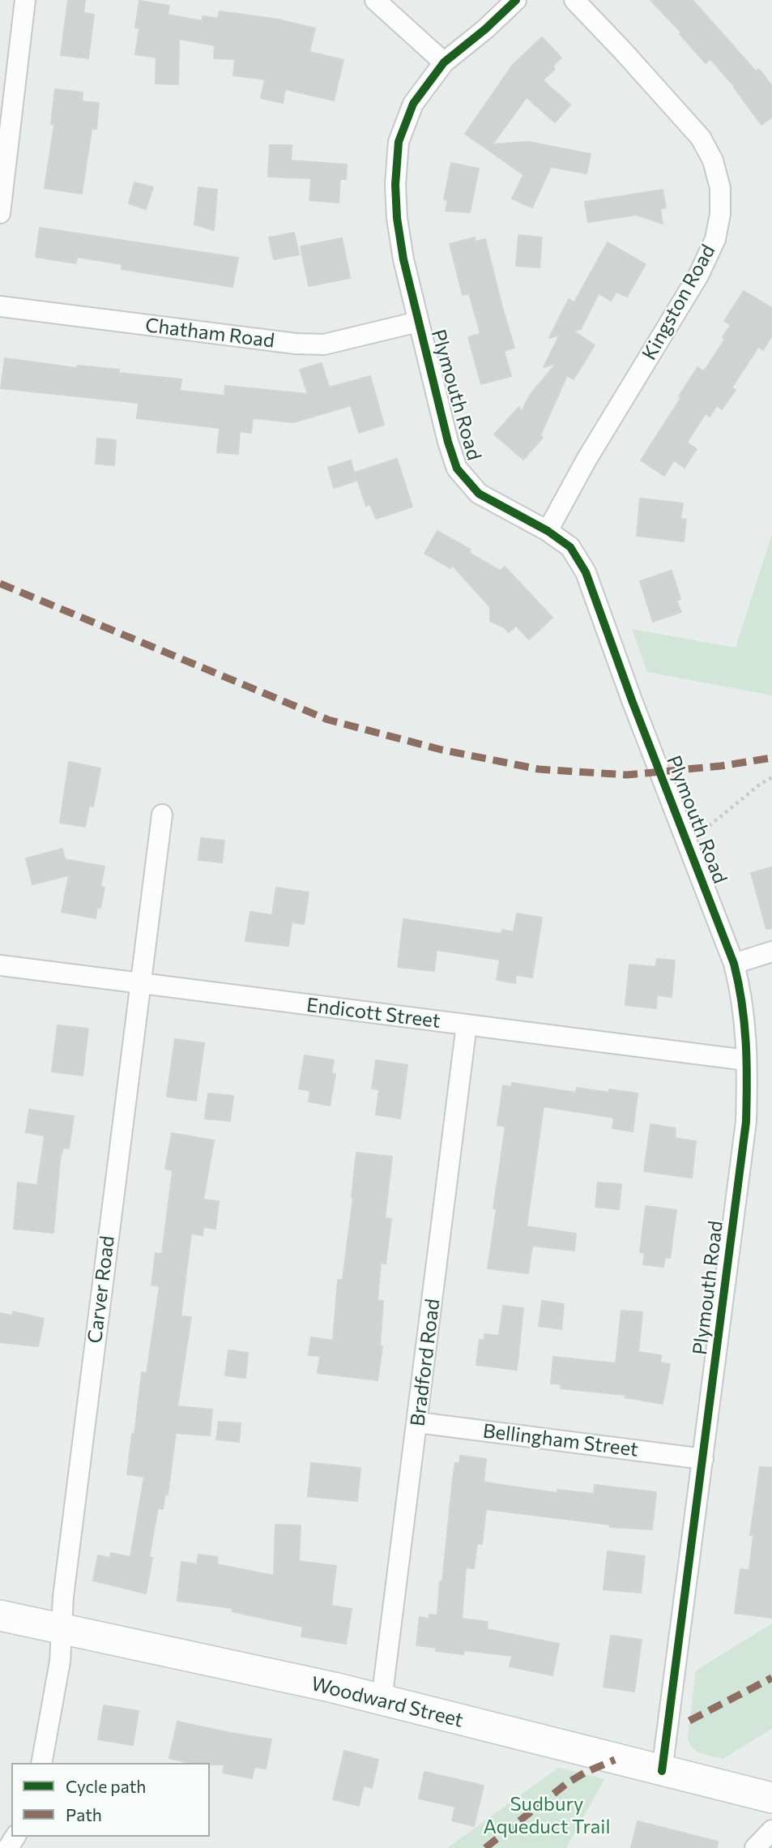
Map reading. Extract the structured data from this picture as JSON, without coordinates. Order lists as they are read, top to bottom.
{
  "streets": {
    "street": [
      "Kingston Road",
      "Chatham Road",
      "Plymouth Road",
      "Endicott Street",
      "Carver Road",
      "Bradford Road",
      "Bellingham Street",
      "Woodward Street"
    ]
  },
  "crossings": [
    ["Kingston Road", "Plymouth Road"],
    ["Chatham Road", "Plymouth Road"],
    ["Plymouth Road", "Endicott Street"],
    ["Plymouth Road", "Bellingham Street"],
    ["Plymouth Road", "Woodward Street"],
    ["Endicott Street", "Carver Road"],
    ["Endicott Street", "Bradford Road"],
    ["Carver Road", "Woodward Street"],
    ["Bradford Road", "Bellingham Street"],
    ["Bradford Road", "Woodward Street"]
  ],
  "parks": ["Sudbury Aqueduct Trail"],
  "legend": ["Cycle path", "Path"]
}
